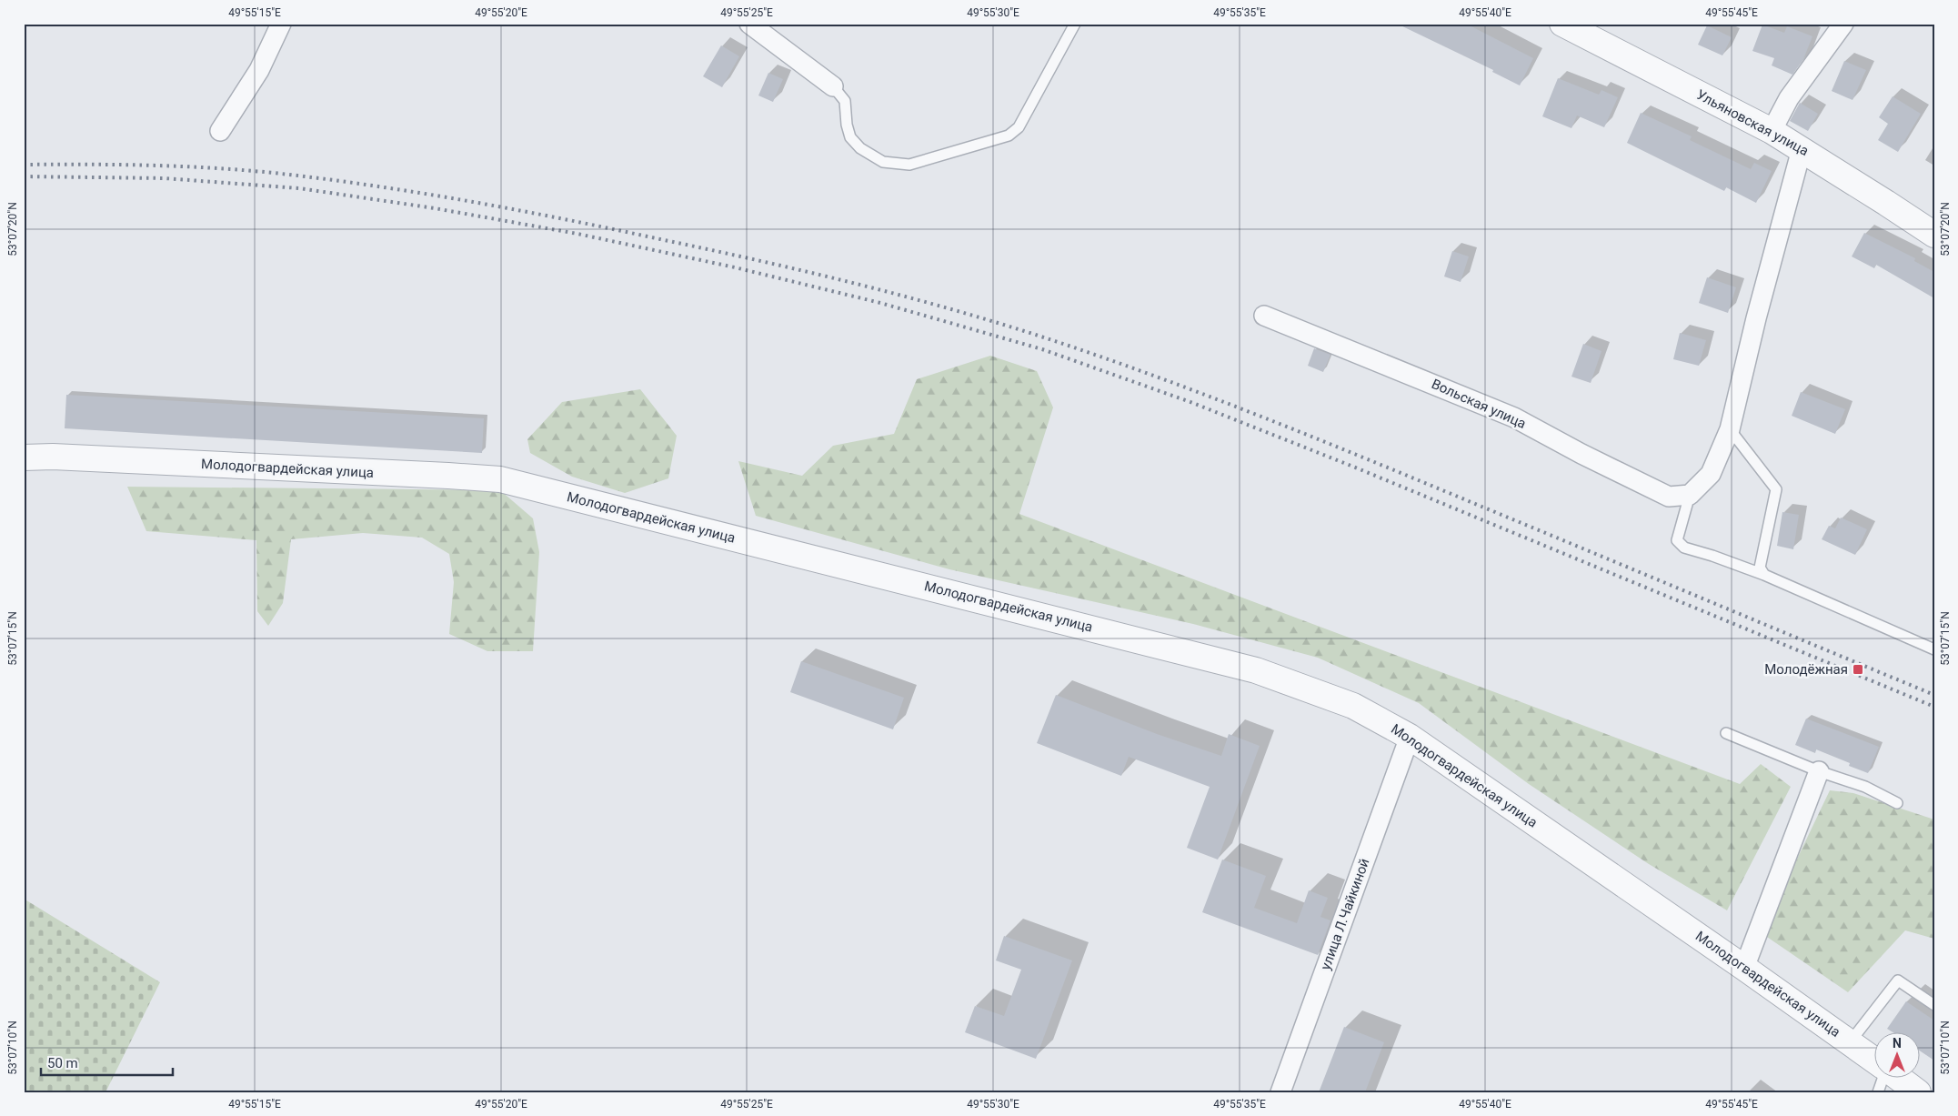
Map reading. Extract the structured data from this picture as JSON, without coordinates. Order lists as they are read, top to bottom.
{
  "streets": {
    "street": [
      "Ульяновская улица",
      "Вольская улица",
      "Молодогвардейская улица",
      "улица Л.Чайкиной"
    ]
  },
  "crossings": [
    ["Молодогвардейская улица", "улица Л.Чайкиной"]
  ],
  "places": {
    "transit": ["Молодёжная"]
  },
  "scale_bar": "50 m",
  "north": "top",
  "coordinates": [
    "49°55'15\"E",
    "49°55'20\"E",
    "49°55'25\"E",
    "49°55'30\"E",
    "49°55'35\"E",
    "49°55'40\"E",
    "49°55'45\"E",
    "53°07'20\"N",
    "53°07'15\"N",
    "53°07'10\"N"
  ]
}
